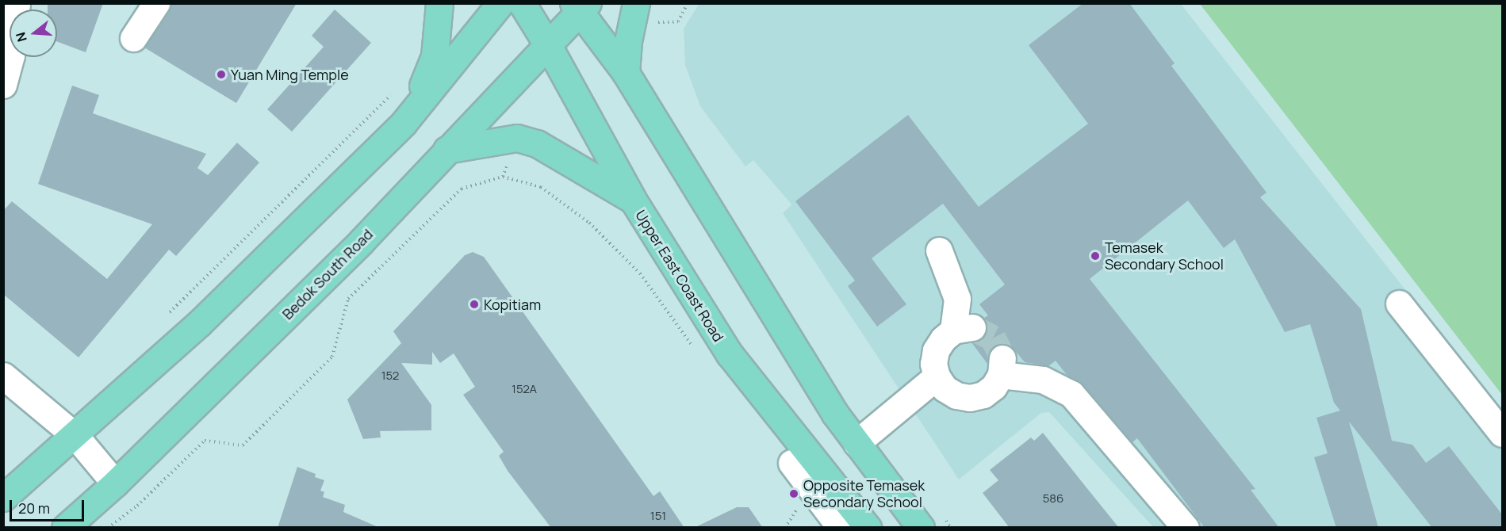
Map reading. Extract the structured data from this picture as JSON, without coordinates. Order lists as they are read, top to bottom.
{
  "streets": {
    "main road": ["Bedok South Road", "Upper East Coast Road"]
  },
  "crossings": [
    ["Bedok South Road", "Upper East Coast Road"]
  ],
  "places": [
    "Yuan Ming Temple",
    "Temasek Secondary School",
    "Kopitiam",
    "Opposite Temasek Secondary School"
  ],
  "house_numbers": [
    "152",
    "152A",
    "586",
    "151"
  ],
  "scale_bar": "20 m",
  "north": "left"
}
